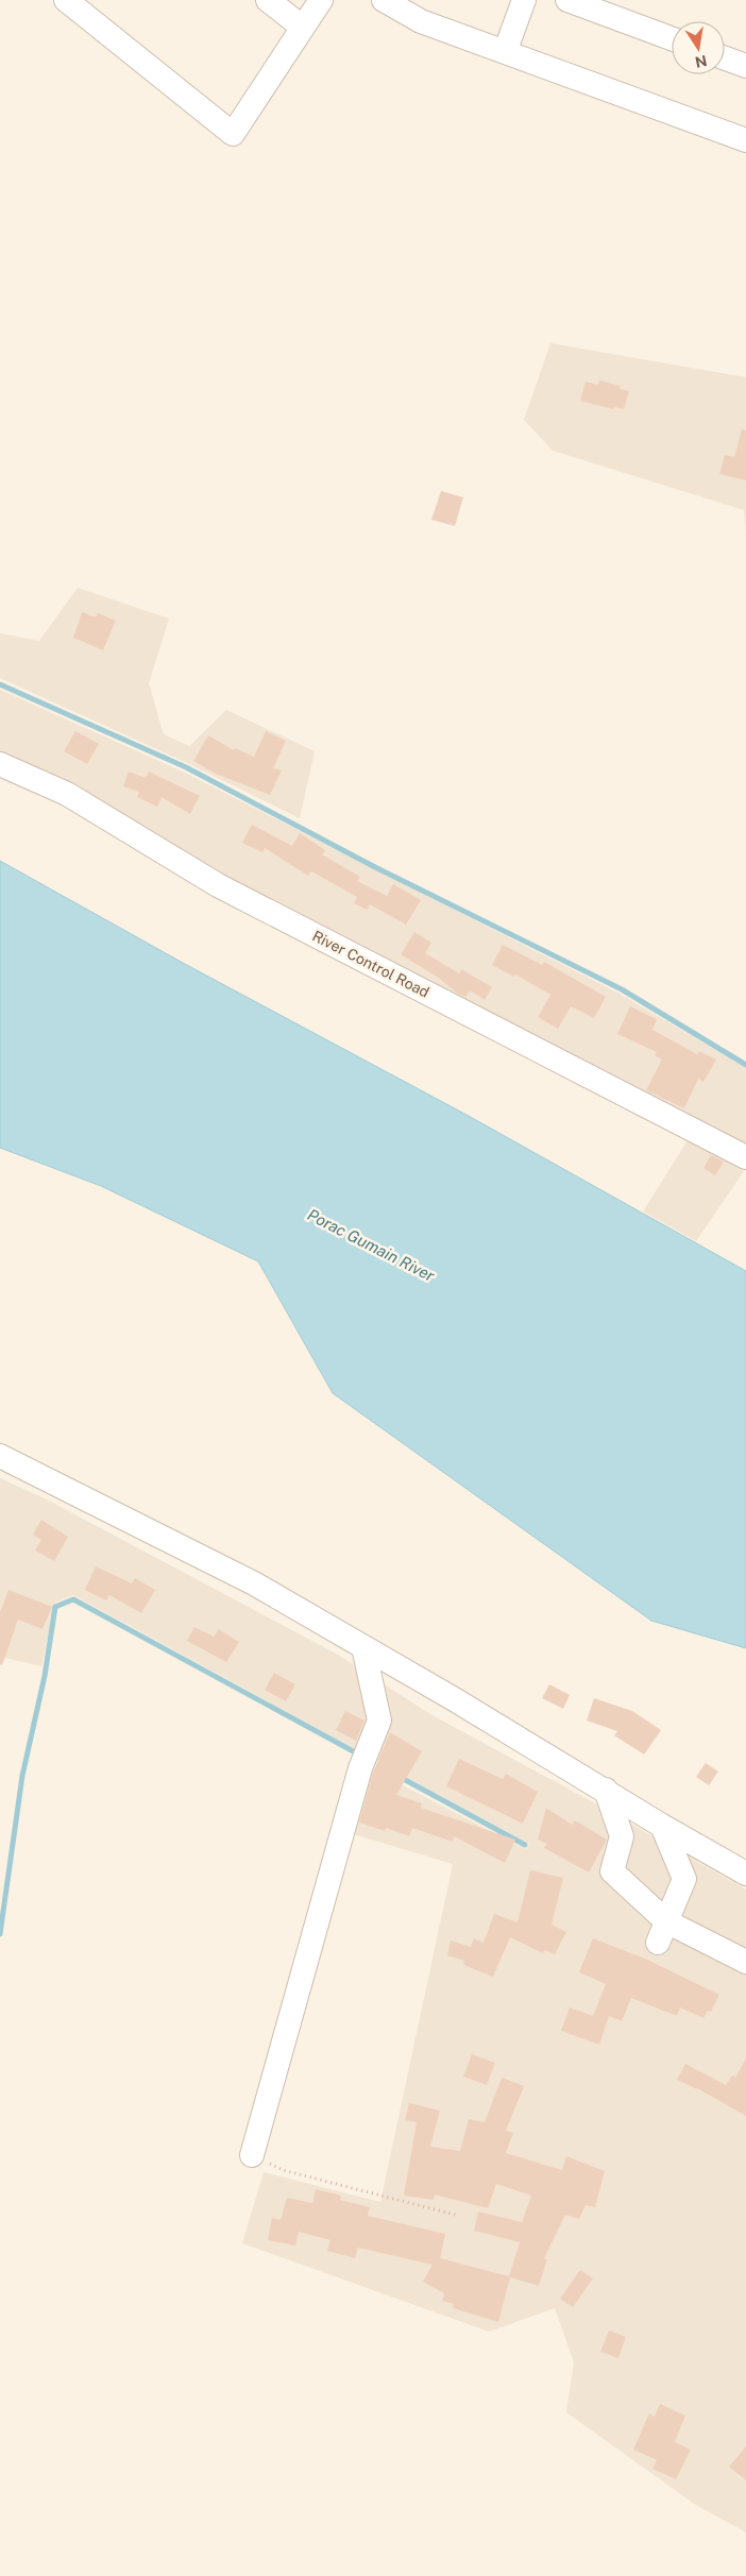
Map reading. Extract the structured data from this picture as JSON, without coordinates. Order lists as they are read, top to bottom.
{
  "streets": {
    "street": ["River Control Road"]
  },
  "water": ["Porac Gumain River"],
  "north": "bottom"
}
